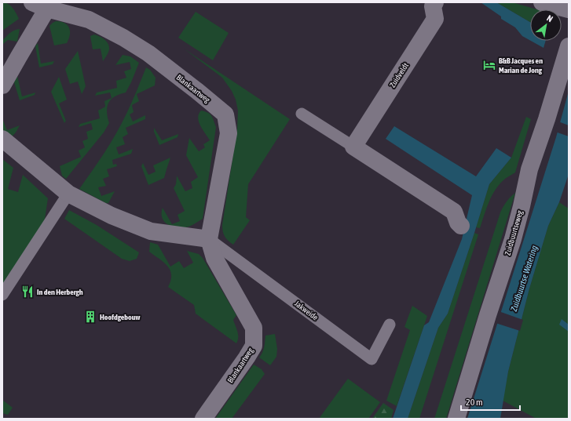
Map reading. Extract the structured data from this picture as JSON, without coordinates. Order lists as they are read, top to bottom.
{
  "streets": {
    "street": ["Zuidveldt", "Blankaartweg", "Zuidbuurtseweg"],
    "lane": ["Jakweide"]
  },
  "crossings": [
    ["Blankaartweg", "Jakweide"]
  ],
  "water": ["Zuidbuurtse Watering"],
  "places": {
    "hotel": ["B&B Jacques en Marian de Jong"],
    "restaurant": ["In den Herbergh"],
    "building": ["Hoofdgebouw"]
  },
  "scale_bar": "20 m",
  "north": "top right"
}
